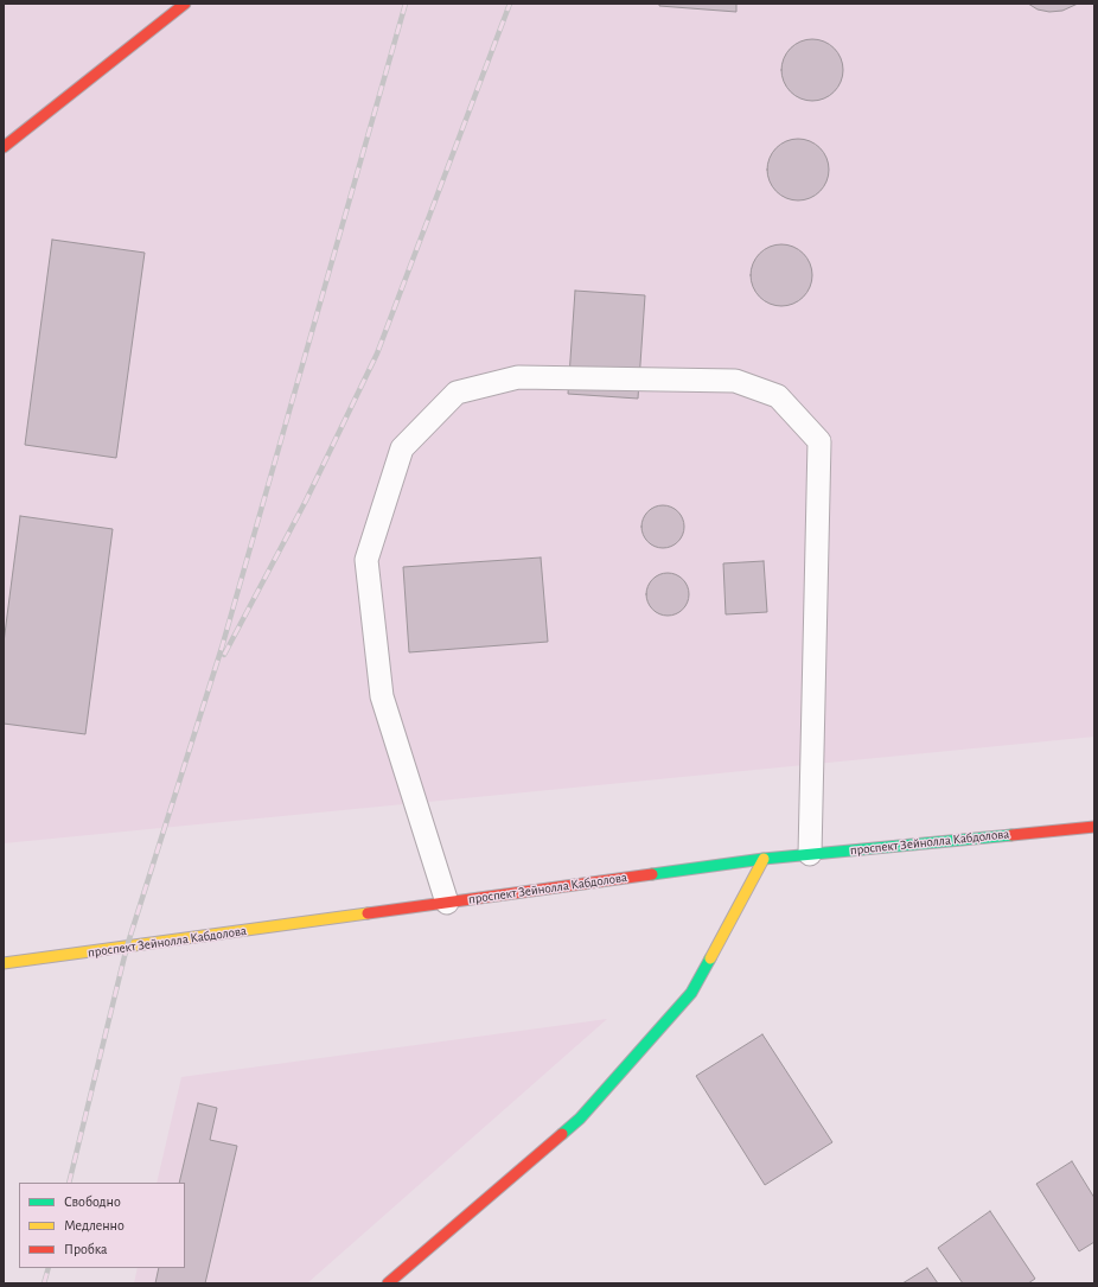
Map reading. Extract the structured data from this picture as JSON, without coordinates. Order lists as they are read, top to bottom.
{
  "streets": {
    "main road": ["проспект Зейнолла Кабдолова"]
  },
  "legend": ["Свободно", "Медленно", "Пробка"]
}
